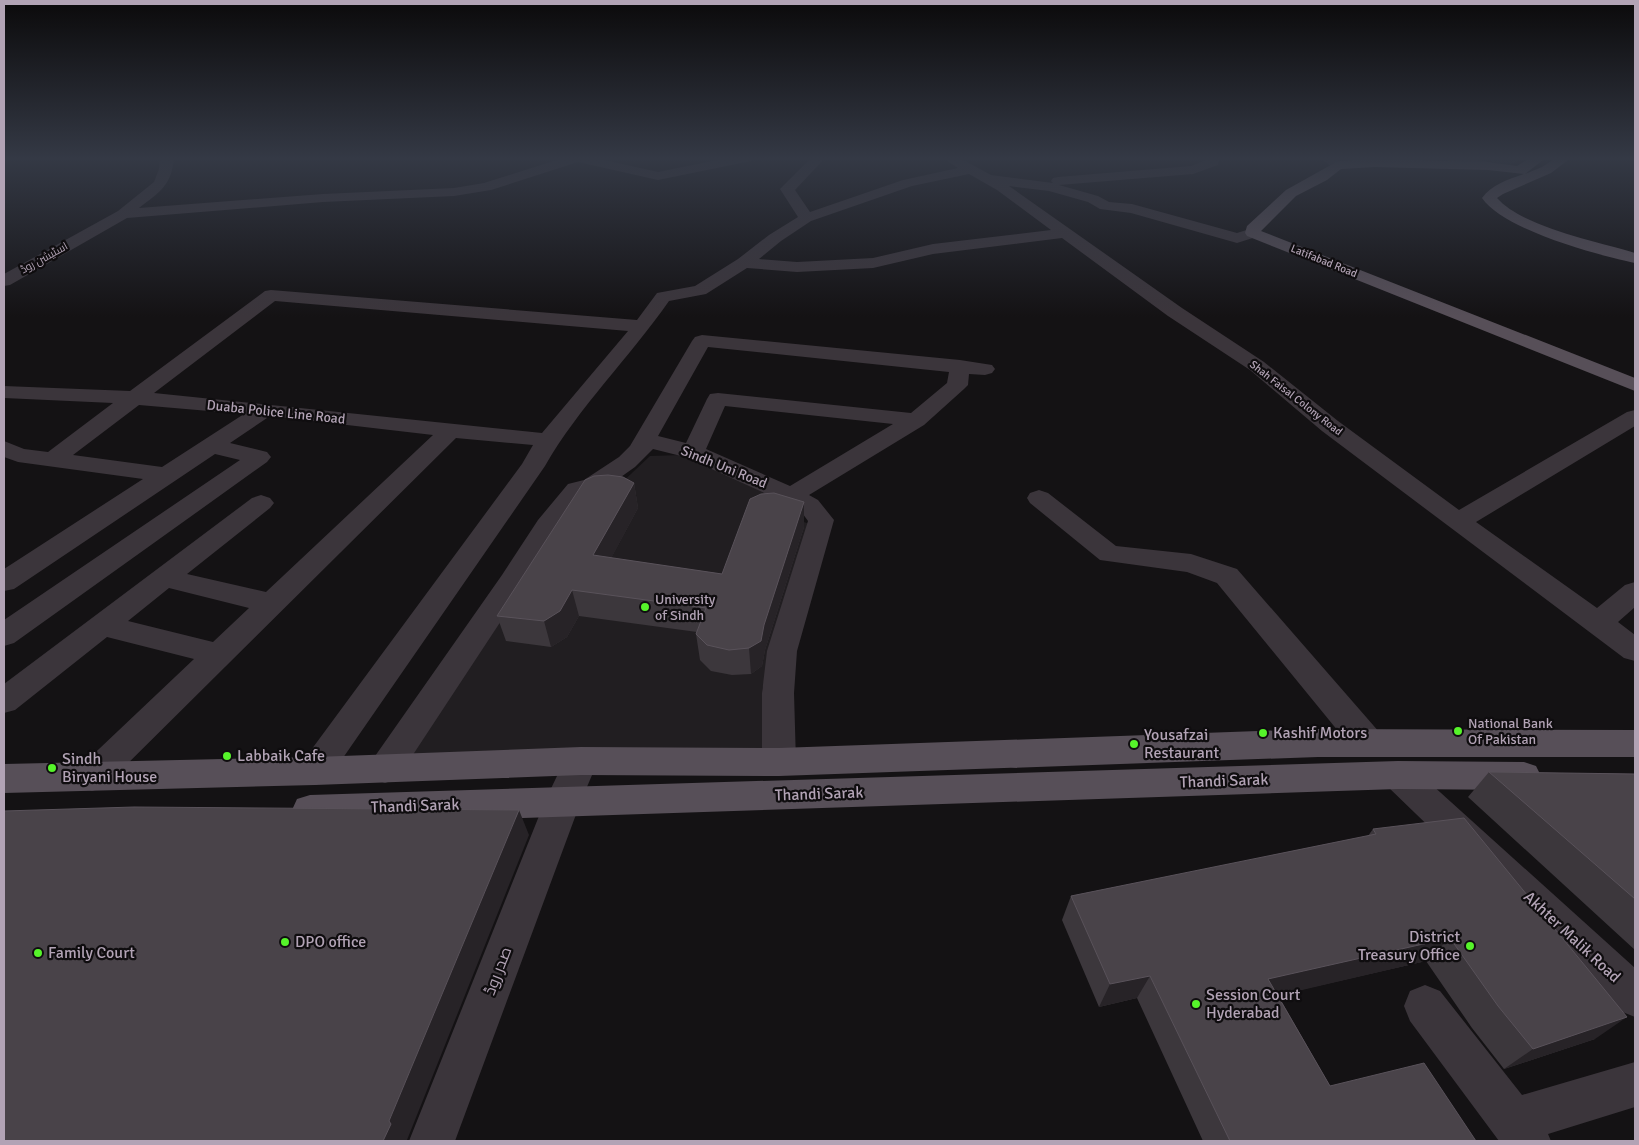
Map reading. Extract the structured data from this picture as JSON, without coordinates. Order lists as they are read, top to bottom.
{
  "streets": {
    "main road": ["Latifabad Road", "Thandi Sarak"],
    "street": [
      "اسٹیشن روڈ",
      "Shah Faisal Colony Road",
      "Duaba Police Line Road",
      "Sindh Uni Road",
      "Akhter Malik Road",
      "صدر روڈ"
    ]
  },
  "crossings": [
    ["Thandi Sarak", "Akhter Malik Road"],
    ["Thandi Sarak", "صدر روڈ"]
  ],
  "places": [
    "University of Sindh",
    "National Bank Of Pakistan",
    "Kashif Motors",
    "Yousafzai Restaurant",
    "Labbaik Cafe",
    "Sindh Biryani House",
    "DPO office",
    "District Treasury Office",
    "Family Court",
    "Session Court Hyderabad"
  ]
}
